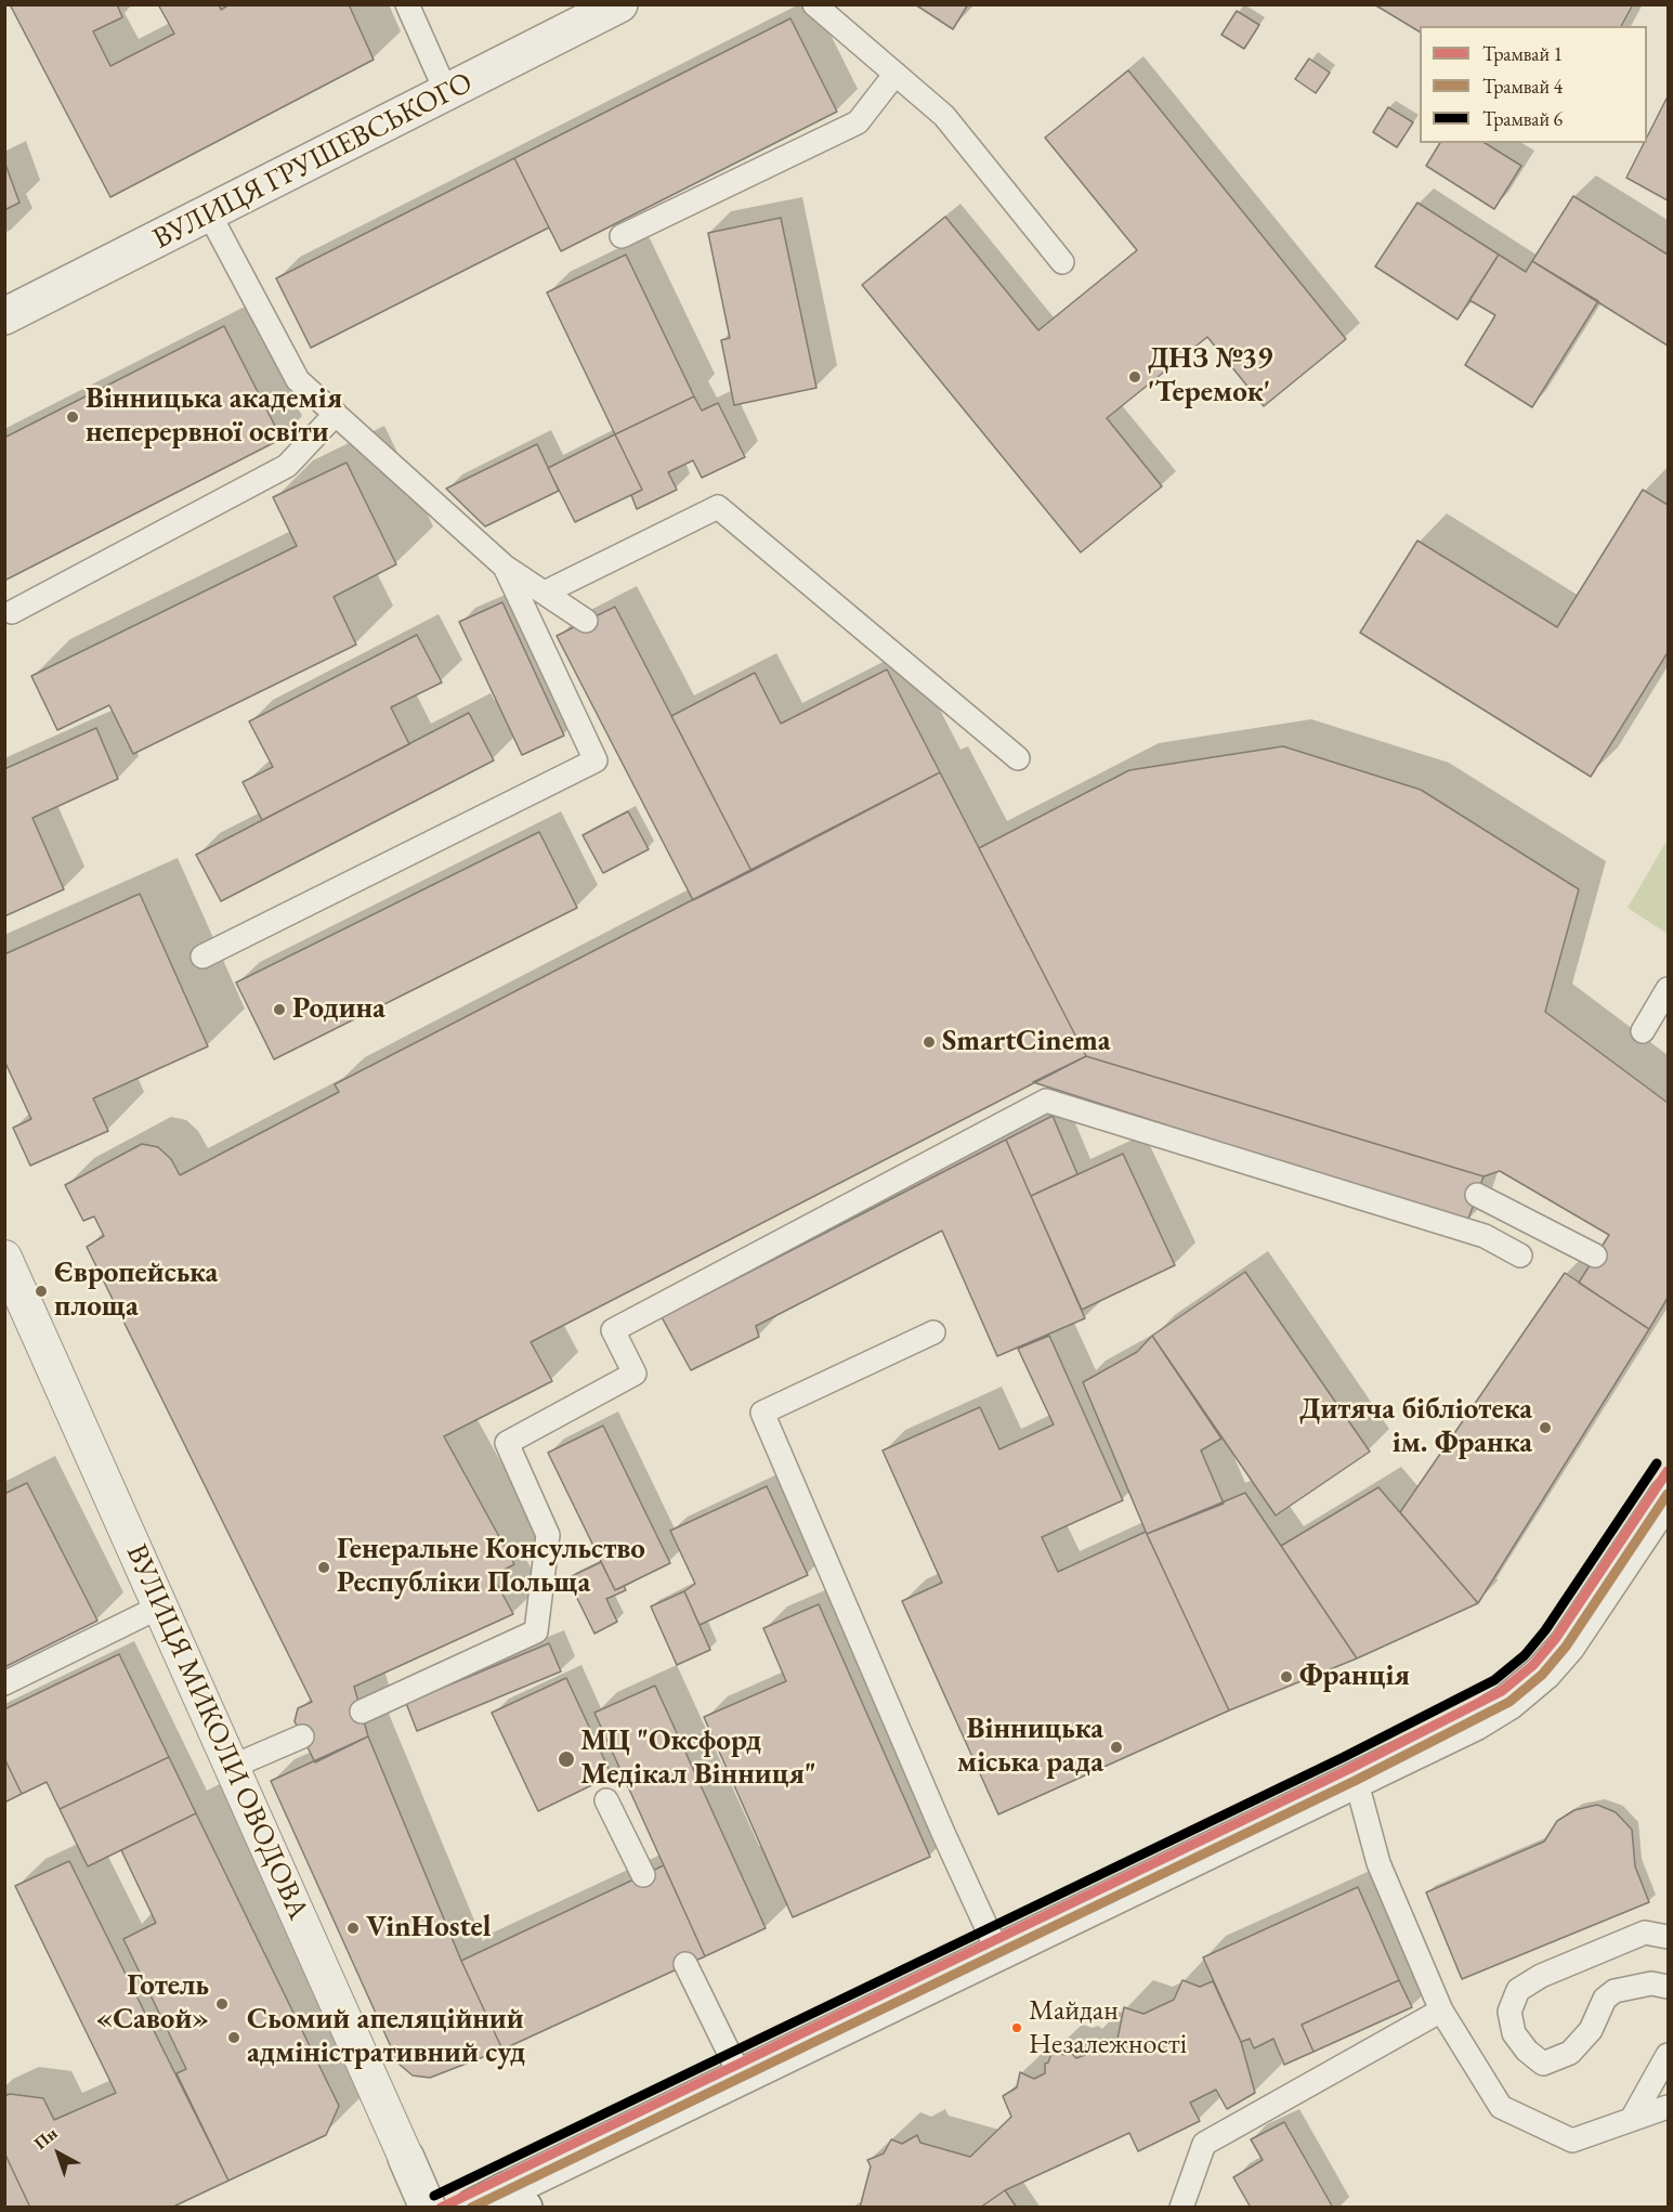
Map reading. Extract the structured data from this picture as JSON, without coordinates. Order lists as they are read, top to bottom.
{
  "streets": {
    "street": ["ВУЛИЦЯ ГРУШЕВСЬКОГО", "ВУЛИЦЯ МИКОЛИ ОВОДОВА"]
  },
  "places": [
    "ДНЗ №39 'Теремок'",
    "Вінницька академія неперервної освіти",
    "Родина",
    "SmartCinema",
    "Європейська площа",
    "Дитяча бібліотека ім. Франка",
    "Генеральне Консульство Республіки Польща",
    "Франція",
    "Вінницька міська рада",
    "МЦ \"Оксфорд Медікал Вінниця\"",
    "VinHostel",
    "Готель «Савой»",
    "Майдан Незалежності",
    "Сьомий апеляційний адміністративний суд"
  ],
  "lines": ["tram line 6", "tram line 1", "tram line 4"],
  "legend": ["Трамвай 1", "Трамвай 4", "Трамвай 6"],
  "north": "top left"
}
